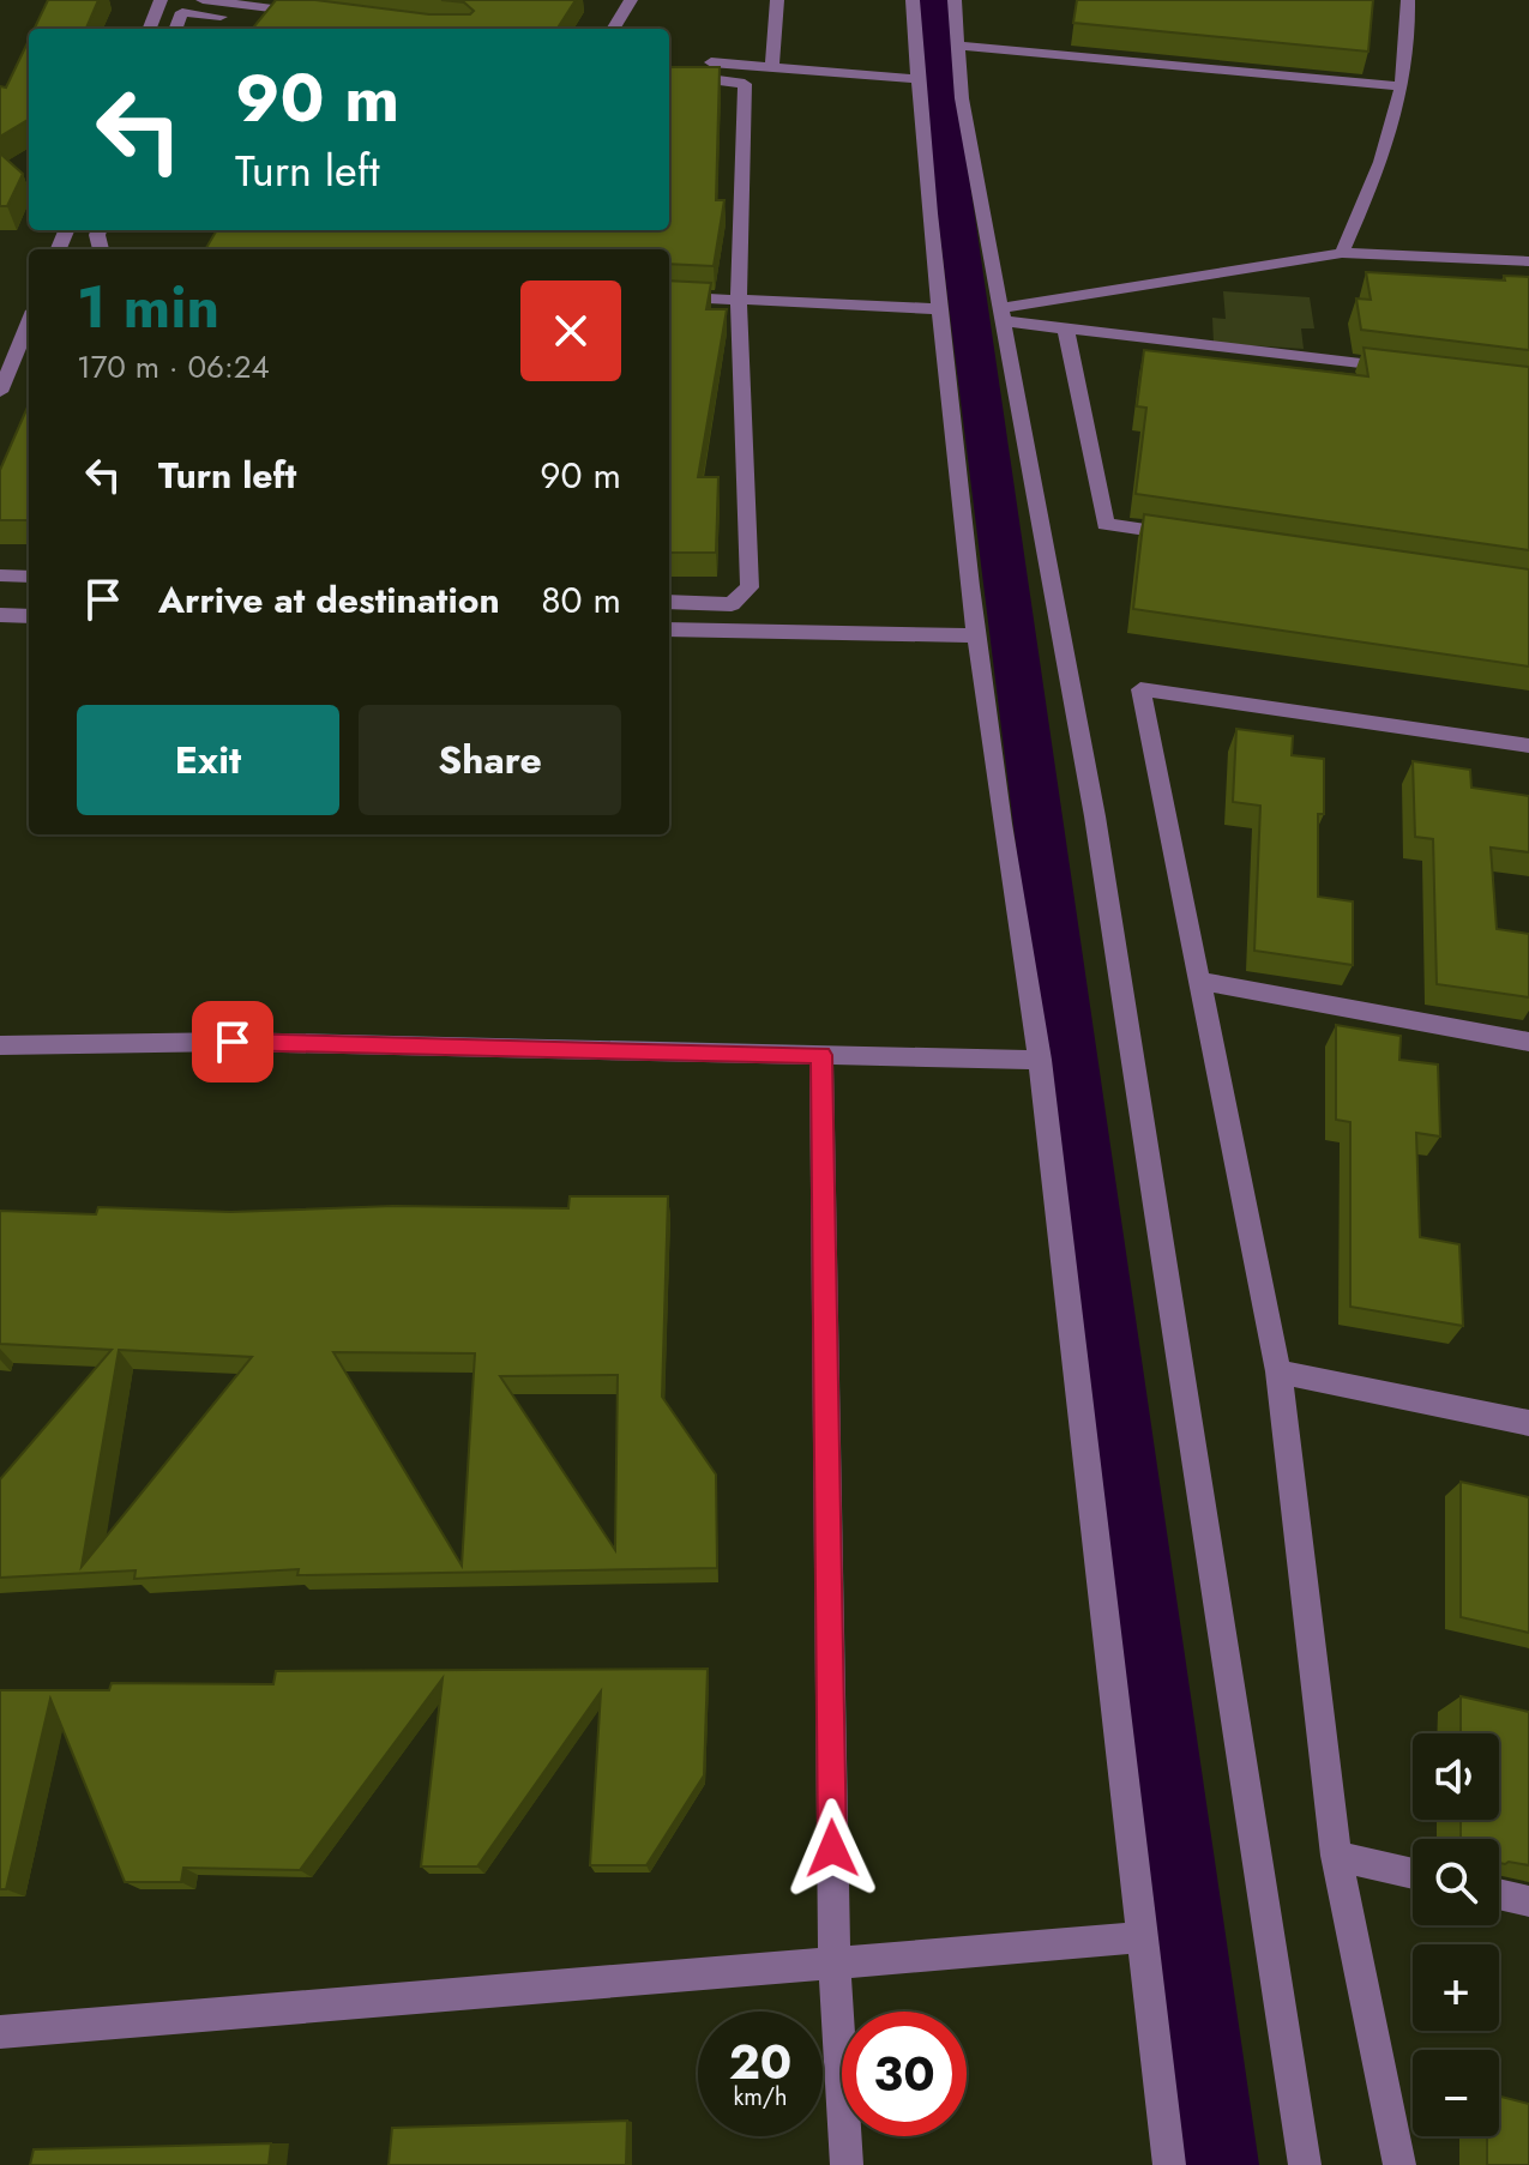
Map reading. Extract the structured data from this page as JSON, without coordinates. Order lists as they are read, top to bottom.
{
  "page": {
    "turn": ["90 m", "Turn left"],
    "heading": ["1 min", "170 m · 06:24"],
    "list": [
      {
        "name": "Turn left",
        "value": "90 m"
      },
      {
        "name": "Arrive at destination",
        "value": "80 m"
      }
    ],
    "buttons": ["Exit", "Share"],
    "map_buttons": ["+", "−"],
    "speed": "20 km/h",
    "limit": "30"
  }
}
